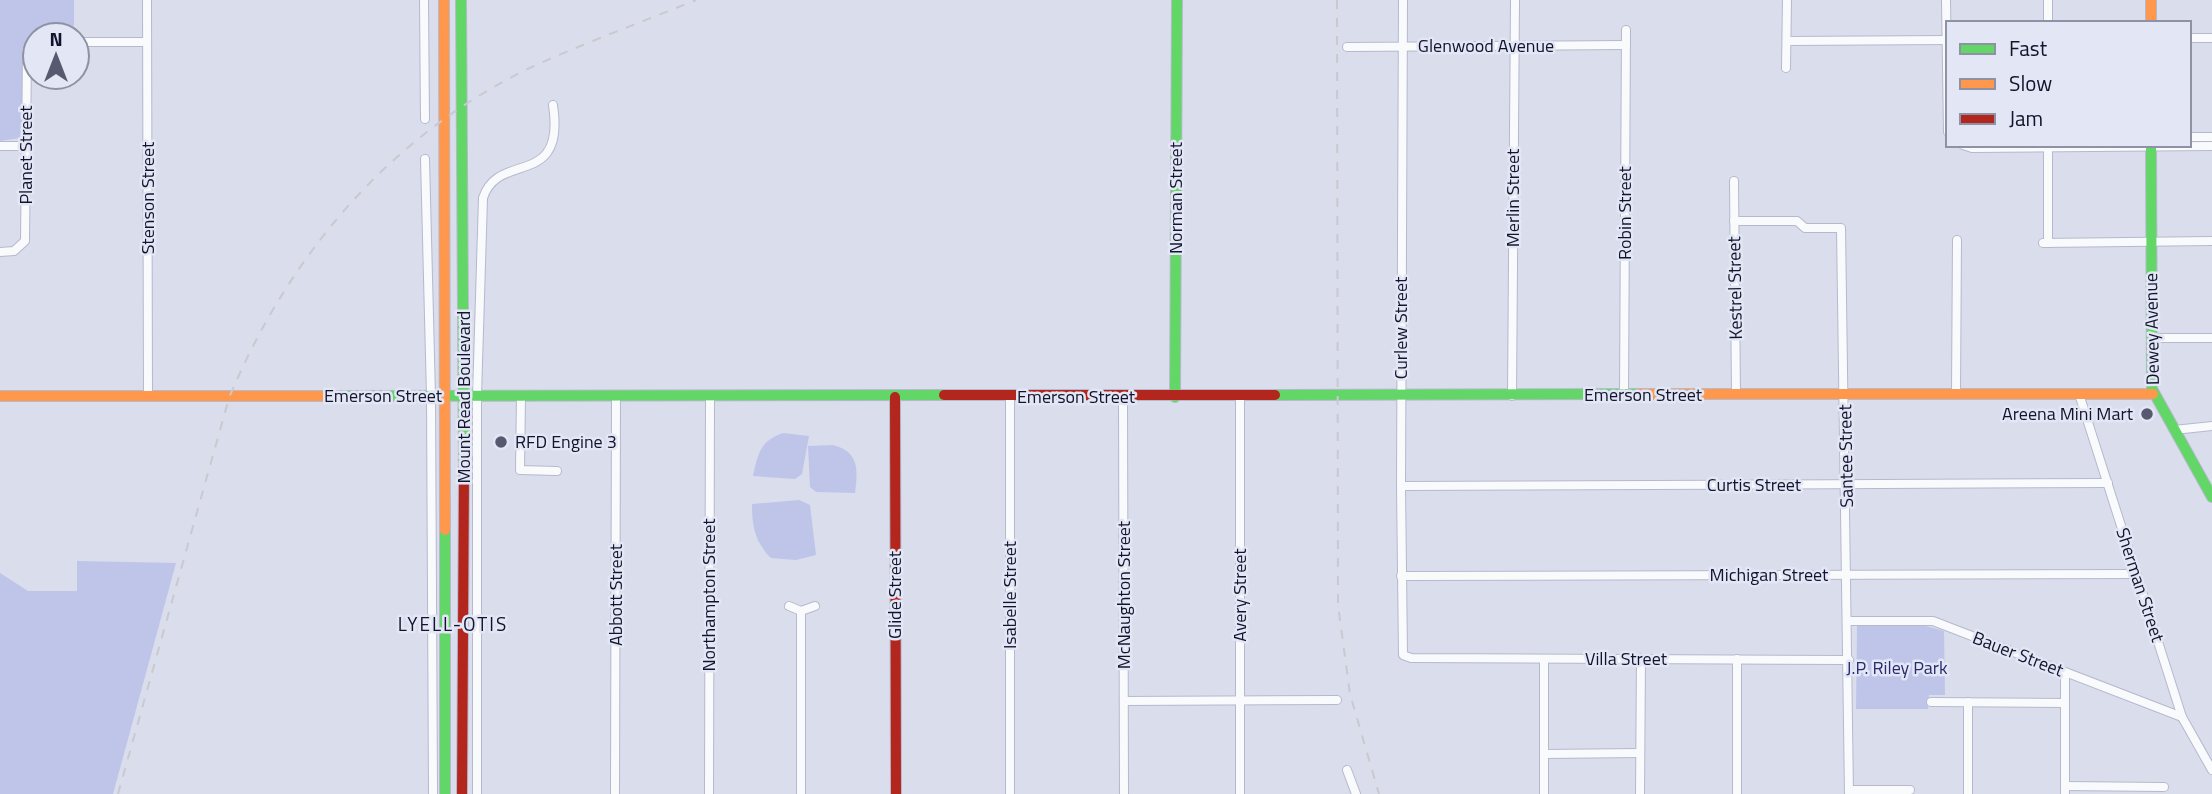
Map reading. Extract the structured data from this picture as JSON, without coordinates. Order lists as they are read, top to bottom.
{
  "streets": {
    "street": [
      "Glenwood Avenue",
      "Planet Street",
      "Stenson Street",
      "Norman Street",
      "Merlin Street",
      "Robin Street",
      "Kestrel Street",
      "Curlew Street",
      "Dewey Avenue",
      "Emerson Street",
      "Mount Read Boulevard",
      "Santee Street",
      "Curtis Street",
      "Michigan Street",
      "Sherman Street",
      "Abbott Street",
      "Northampton Street",
      "Glide Street",
      "Isabelle Street",
      "McNaughton Street",
      "Avery Street",
      "Bauer Street",
      "Villa Street"
    ]
  },
  "crossings": [
    ["Glenwood Avenue", "Merlin Street"],
    ["Glenwood Avenue", "Robin Street"],
    ["Glenwood Avenue", "Curlew Street"],
    ["Stenson Street", "Emerson Street"],
    ["Norman Street", "Emerson Street"],
    ["Merlin Street", "Emerson Street"],
    ["Robin Street", "Emerson Street"],
    ["Kestrel Street", "Emerson Street"],
    ["Kestrel Street", "Santee Street"],
    ["Curlew Street", "Emerson Street"],
    ["Curlew Street", "Curtis Street"],
    ["Curlew Street", "Michigan Street"],
    ["Curlew Street", "Villa Street"],
    ["Dewey Avenue", "Emerson Street"],
    ["Emerson Street", "Mount Read Boulevard"],
    ["Emerson Street", "Santee Street"],
    ["Emerson Street", "Sherman Street"],
    ["Emerson Street", "Abbott Street"],
    ["Emerson Street", "Northampton Street"],
    ["Emerson Street", "Glide Street"],
    ["Emerson Street", "Isabelle Street"],
    ["Emerson Street", "McNaughton Street"],
    ["Emerson Street", "Avery Street"],
    ["Santee Street", "Curtis Street"],
    ["Santee Street", "Michigan Street"],
    ["Santee Street", "Bauer Street"],
    ["Santee Street", "Villa Street"],
    ["Curtis Street", "Sherman Street"],
    ["Michigan Street", "Sherman Street"],
    ["Sherman Street", "Bauer Street"]
  ],
  "districts": ["LYELL-OTIS"],
  "parks": ["J.P. Riley Park"],
  "places": ["Areena Mini Mart", "RFD Engine 3"],
  "legend": ["Fast", "Slow", "Jam"],
  "north": "top"
}
